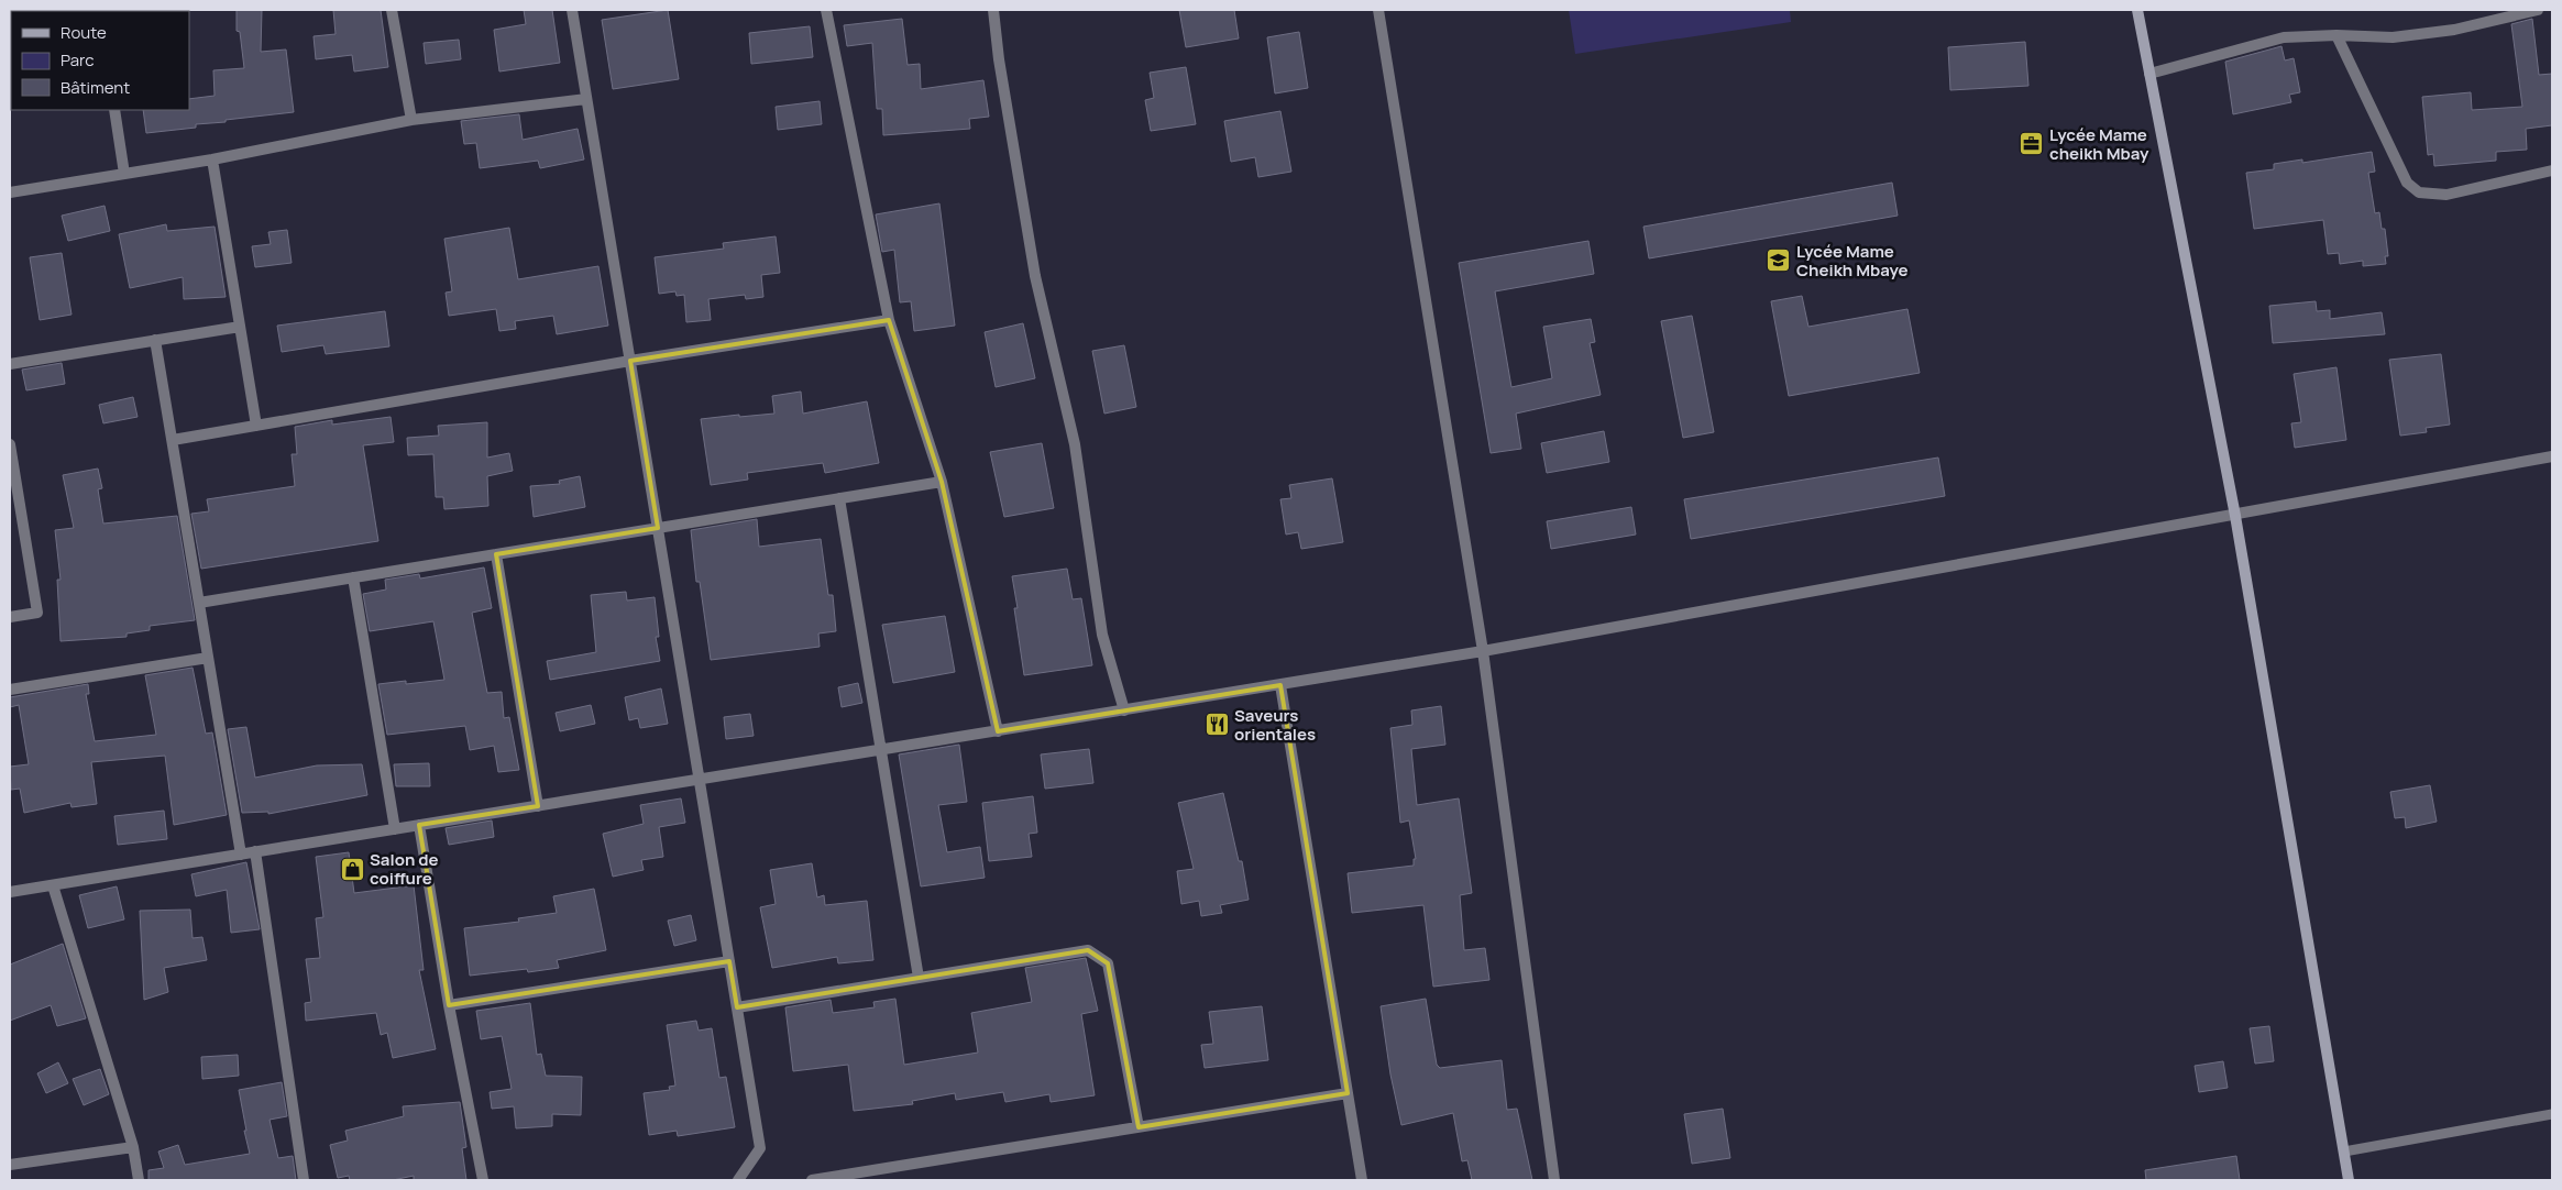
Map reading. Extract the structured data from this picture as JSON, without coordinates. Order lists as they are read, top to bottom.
{
  "places": {
    "office": ["Lycée Mame cheikh Mbay"],
    "school or university": ["Lycée Mame Cheikh Mbaye"],
    "restaurant": ["Saveurs orientales"],
    "shop": ["Salon de coiffure"]
  },
  "legend": ["Route", "Parc", "Bâtiment"]
}
